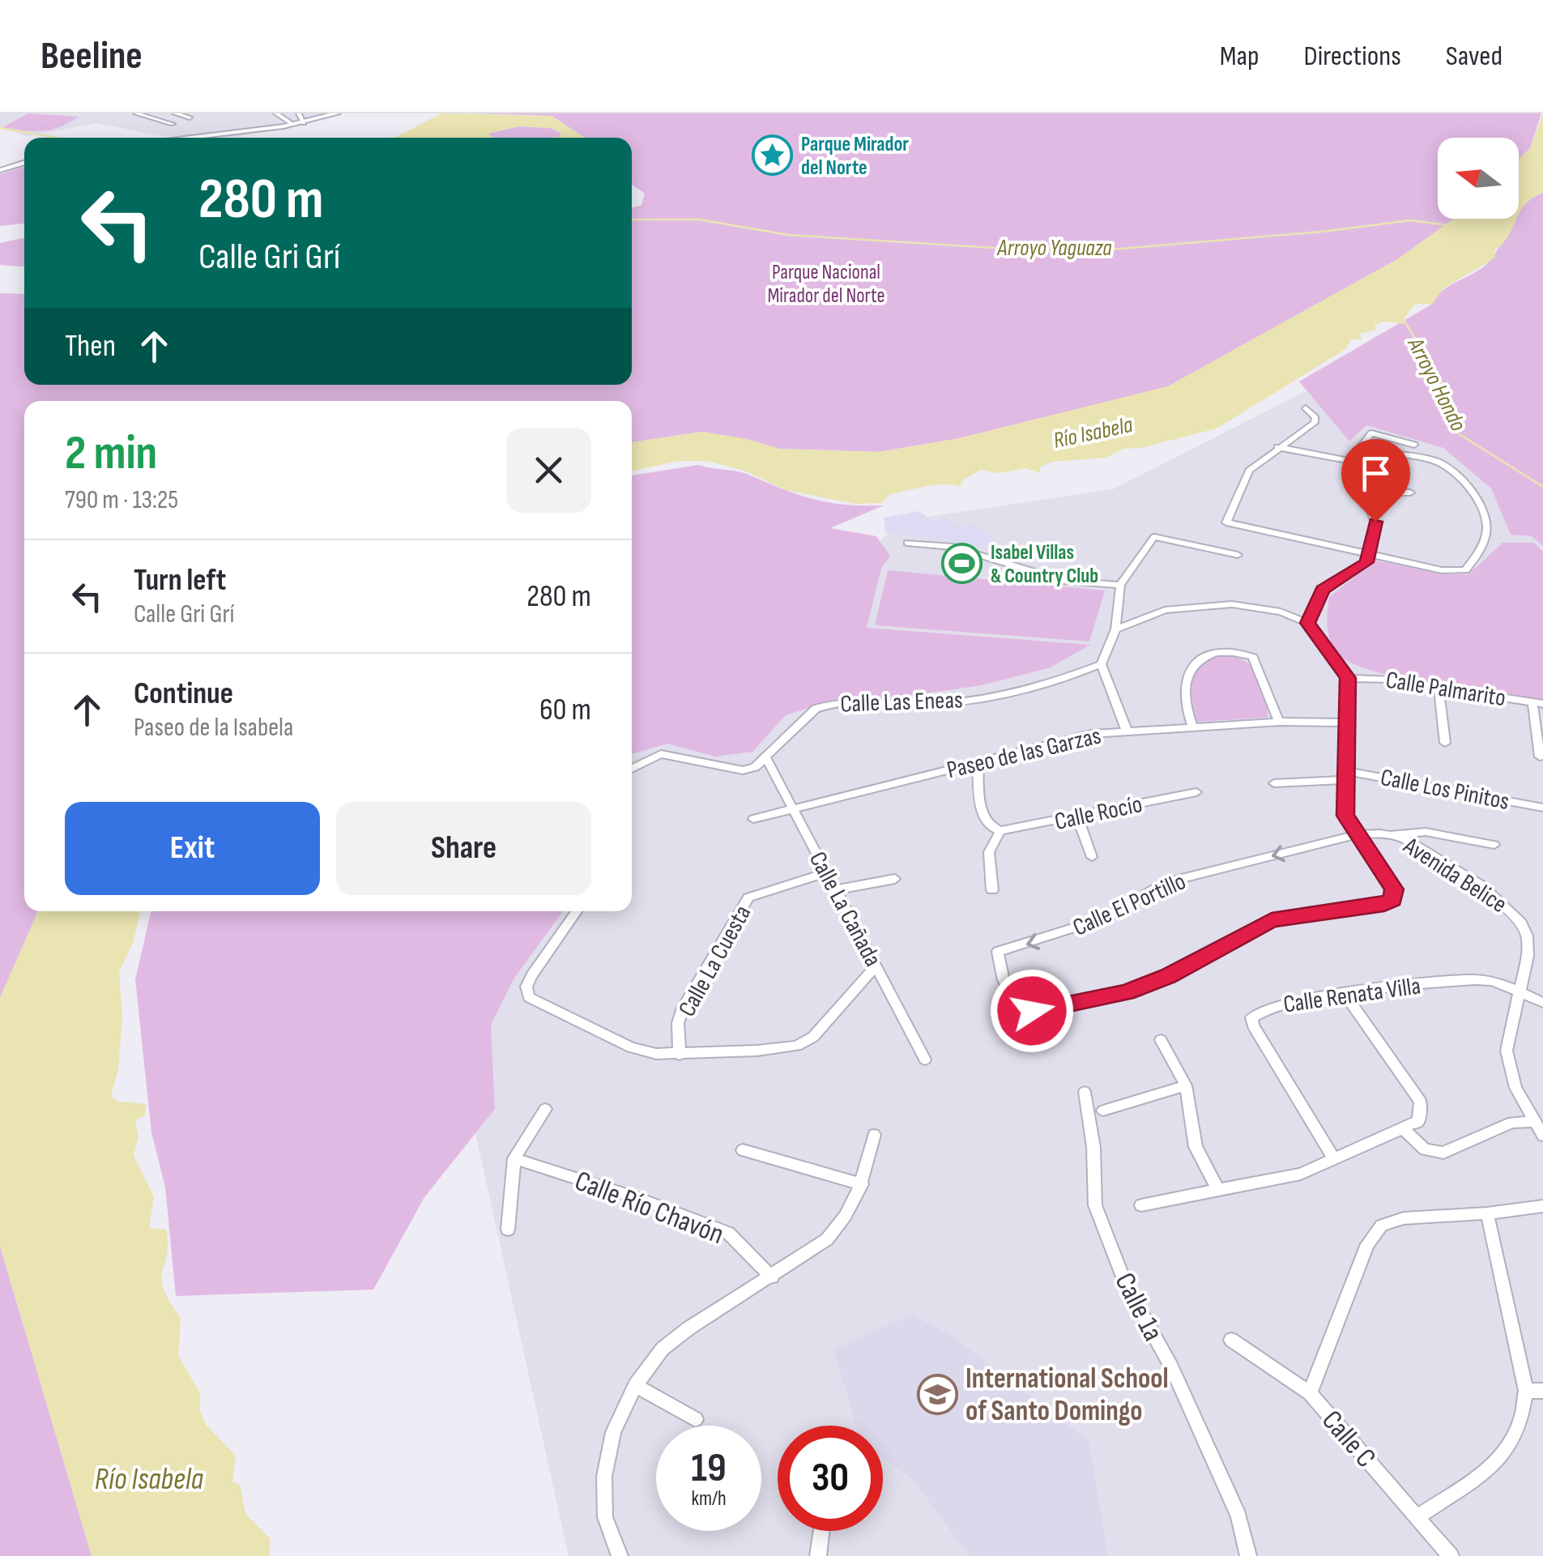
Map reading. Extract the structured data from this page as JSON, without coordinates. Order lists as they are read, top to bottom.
{
  "streets": {
    "street": [
      "Calle Palmarito",
      "Calle Las Eneas",
      "Paseo de las Garzas",
      "Calle Los Pinitos",
      "Calle Rocío",
      "Avenida Belice",
      "Calle El Portillo",
      "Calle La Cañada",
      "Calle La Cuesta",
      "Calle Renata Villa",
      "Calle Río Chavón",
      "Calle 1a",
      "Calle C"
    ]
  },
  "crossings": [
    ["Calle Las Eneas", "Calle La Cañada"],
    ["Paseo de las Garzas", "Calle La Cañada"],
    ["Avenida Belice", "Calle El Portillo"],
    ["Avenida Belice", "Calle Renata Villa"],
    ["Calle La Cañada", "Calle La Cuesta"]
  ],
  "water": ["Arroyo Yaguaza", "Arroyo Hondo", "Río Isabela"],
  "parks": ["Parque Nacional Mirador del Norte"],
  "places": {
    "place": ["Parque Mirador del Norte"],
    "sports": ["Isabel Villas & Country Club"],
    "school or university": ["International School of Santo Domingo"]
  },
  "north": "left",
  "page": {
    "header": "Beeline",
    "nav": ["Map", "Directions", "Saved"],
    "turn": ["280 m", "Calle Gri Grí"],
    "then": "Then",
    "heading": ["2 min", "790 m · 13:25"],
    "list": [
      {
        "name": "Turn left",
        "note": "Calle Gri Grí",
        "value": "280 m"
      },
      {
        "name": "Continue",
        "note": "Paseo de la Isabela",
        "value": "60 m"
      }
    ],
    "buttons": ["Exit", "Share"],
    "speed": "19 km/h",
    "limit": "30"
  }
}
